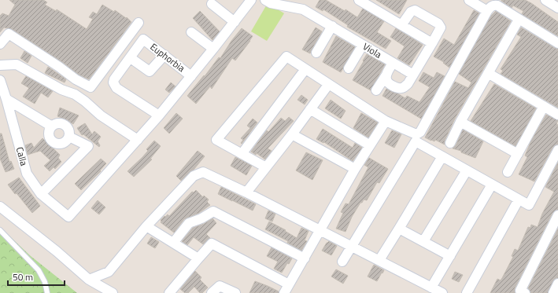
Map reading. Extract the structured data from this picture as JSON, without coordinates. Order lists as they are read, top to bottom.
{
  "streets": {
    "street": ["Viola", "Euphorbia", "Calla"]
  },
  "scale_bar": "50 m"
}
